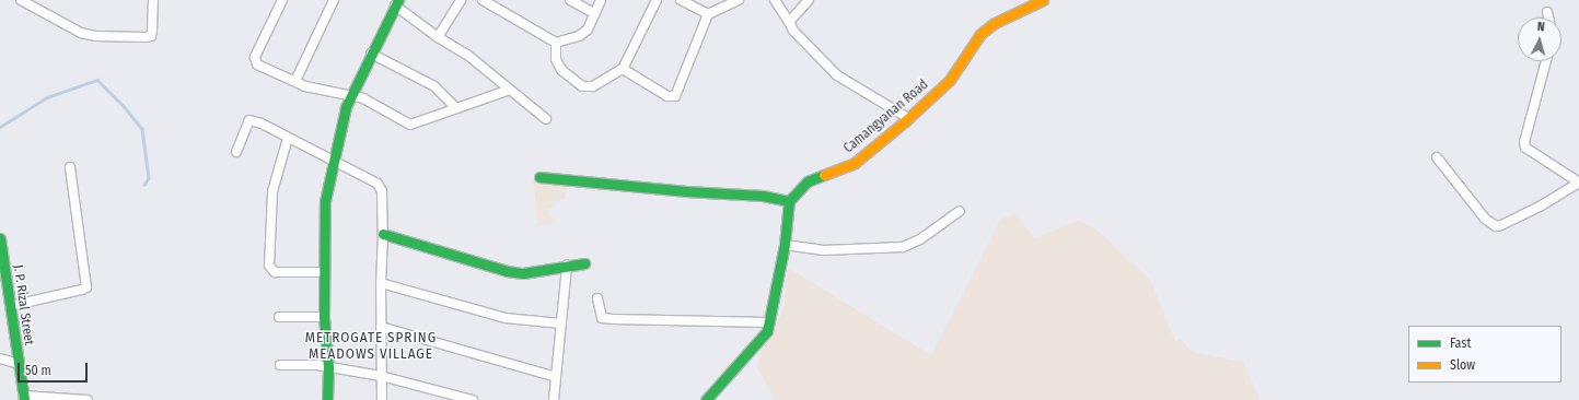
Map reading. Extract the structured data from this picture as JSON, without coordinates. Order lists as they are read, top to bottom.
{
  "streets": {
    "street": ["Camangyanan Road", "J. P. Rizal Street"]
  },
  "districts": ["METROGATE SPRING MEADOWS VILLAGE"],
  "legend": ["Fast", "Slow"],
  "scale_bar": "50 m",
  "north": "top"
}
